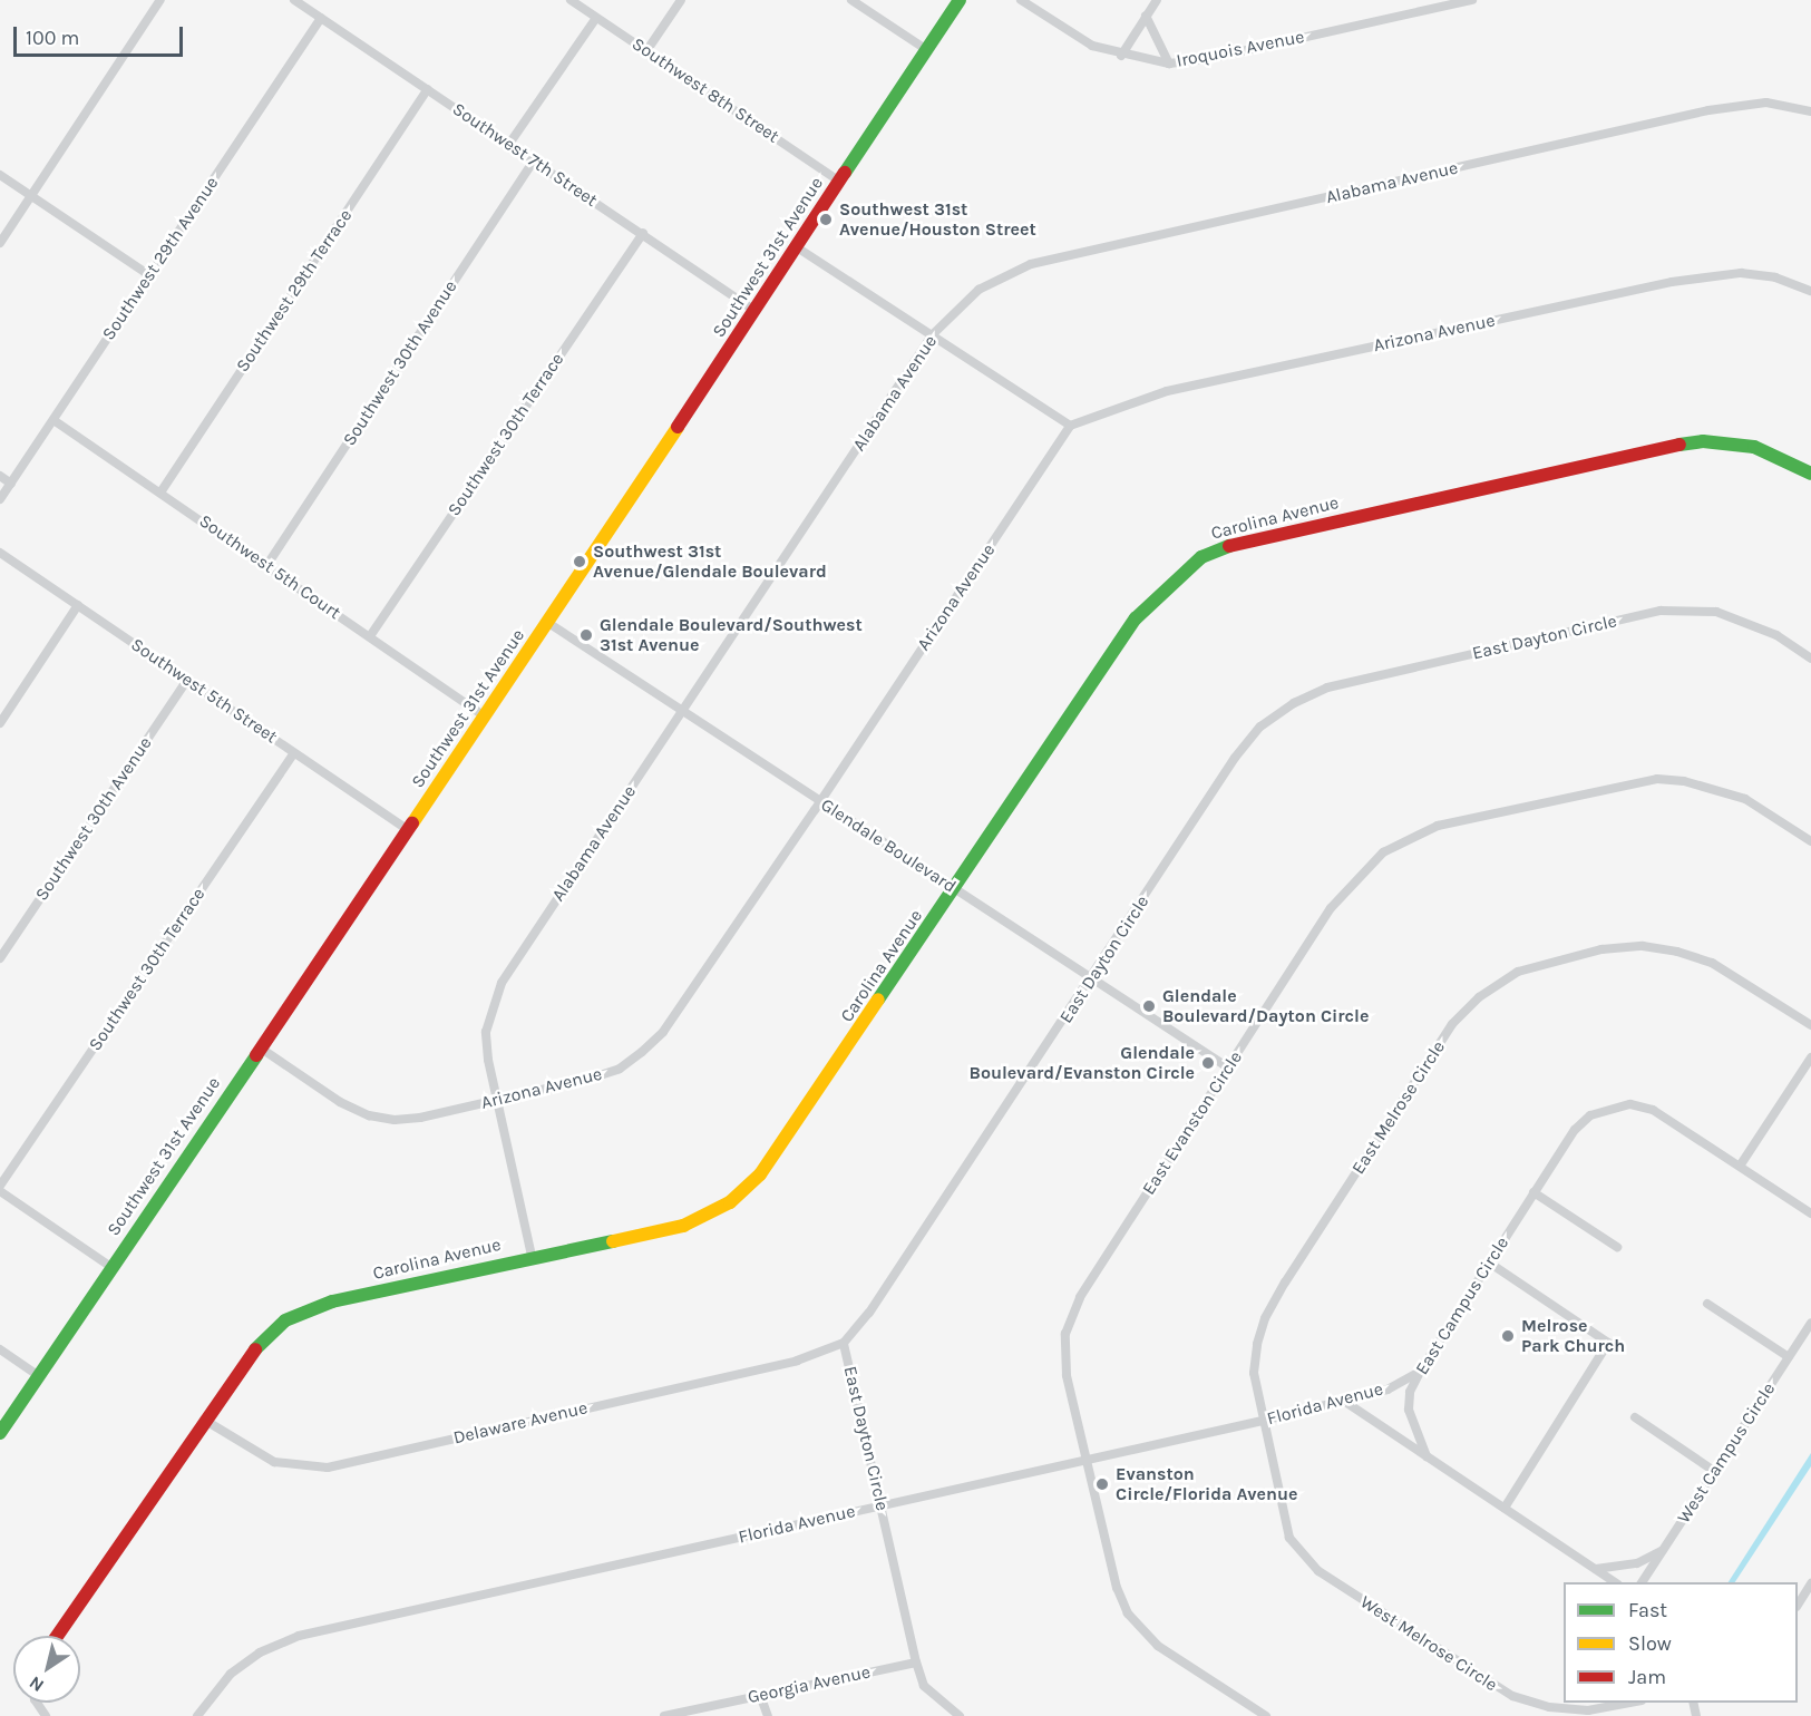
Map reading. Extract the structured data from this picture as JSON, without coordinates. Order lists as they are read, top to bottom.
{
  "streets": {
    "street": [
      "Iroquois Avenue",
      "Southwest 8th Street",
      "Southwest 7th Street",
      "Alabama Avenue",
      "Southwest 31st Avenue",
      "Southwest 29th Avenue",
      "Southwest 29th Terrace",
      "Arizona Avenue",
      "Southwest 30th Avenue",
      "Southwest 30th Terrace",
      "Carolina Avenue",
      "Southwest 5th Court",
      "East Dayton Circle",
      "Southwest 5th Street",
      "Glendale Boulevard",
      "East Melrose Circle",
      "East Evanston Circle",
      "East Campus Circle",
      "Florida Avenue",
      "Delaware Avenue",
      "West Campus Circle",
      "West Melrose Circle",
      "Georgia Avenue"
    ]
  },
  "crossings": [
    ["Southwest 8th Street", "Southwest 31st Avenue"],
    ["Southwest 7th Street", "Southwest 31st Avenue"],
    ["Southwest 7th Street", "Southwest 29th Avenue"],
    ["Southwest 7th Street", "Southwest 29th Terrace"],
    ["Southwest 7th Street", "Southwest 30th Avenue"],
    ["Southwest 7th Street", "Southwest 30th Terrace"],
    ["Alabama Avenue", "Arizona Avenue"],
    ["Alabama Avenue", "Carolina Avenue"],
    ["Alabama Avenue", "Glendale Boulevard"],
    ["Southwest 31st Avenue", "Arizona Avenue"],
    ["Southwest 31st Avenue", "Southwest 5th Court"],
    ["Southwest 31st Avenue", "Southwest 5th Street"],
    ["Southwest 31st Avenue", "Glendale Boulevard"],
    ["Southwest 29th Avenue", "Southwest 5th Court"],
    ["Southwest 29th Terrace", "Southwest 5th Court"],
    ["Arizona Avenue", "Glendale Boulevard"],
    ["Southwest 30th Avenue", "Southwest 5th Court"],
    ["Southwest 30th Avenue", "Southwest 5th Street"],
    ["Southwest 30th Terrace", "Southwest 5th Court"],
    ["Southwest 30th Terrace", "Southwest 5th Street"],
    ["Carolina Avenue", "Glendale Boulevard"],
    ["Carolina Avenue", "Delaware Avenue"],
    ["East Dayton Circle", "Glendale Boulevard"],
    ["East Dayton Circle", "Florida Avenue"],
    ["East Dayton Circle", "Delaware Avenue"],
    ["East Dayton Circle", "Georgia Avenue"],
    ["Glendale Boulevard", "East Evanston Circle"],
    ["East Melrose Circle", "Florida Avenue"],
    ["East Melrose Circle", "West Melrose Circle"],
    ["East Evanston Circle", "Florida Avenue"],
    ["East Campus Circle", "Florida Avenue"]
  ],
  "places": [
    "Southwest 31st Avenue/Houston Street",
    "Southwest 31st Avenue/Glendale Boulevard",
    "Glendale Boulevard/Southwest 31st Avenue",
    "Glendale Boulevard/Dayton Circle",
    "Glendale Boulevard/Evanston Circle",
    "Melrose Park Church",
    "Evanston Circle/Florida Avenue"
  ],
  "legend": ["Fast", "Slow", "Jam"],
  "scale_bar": "100 m",
  "north": "bottom left"
}
